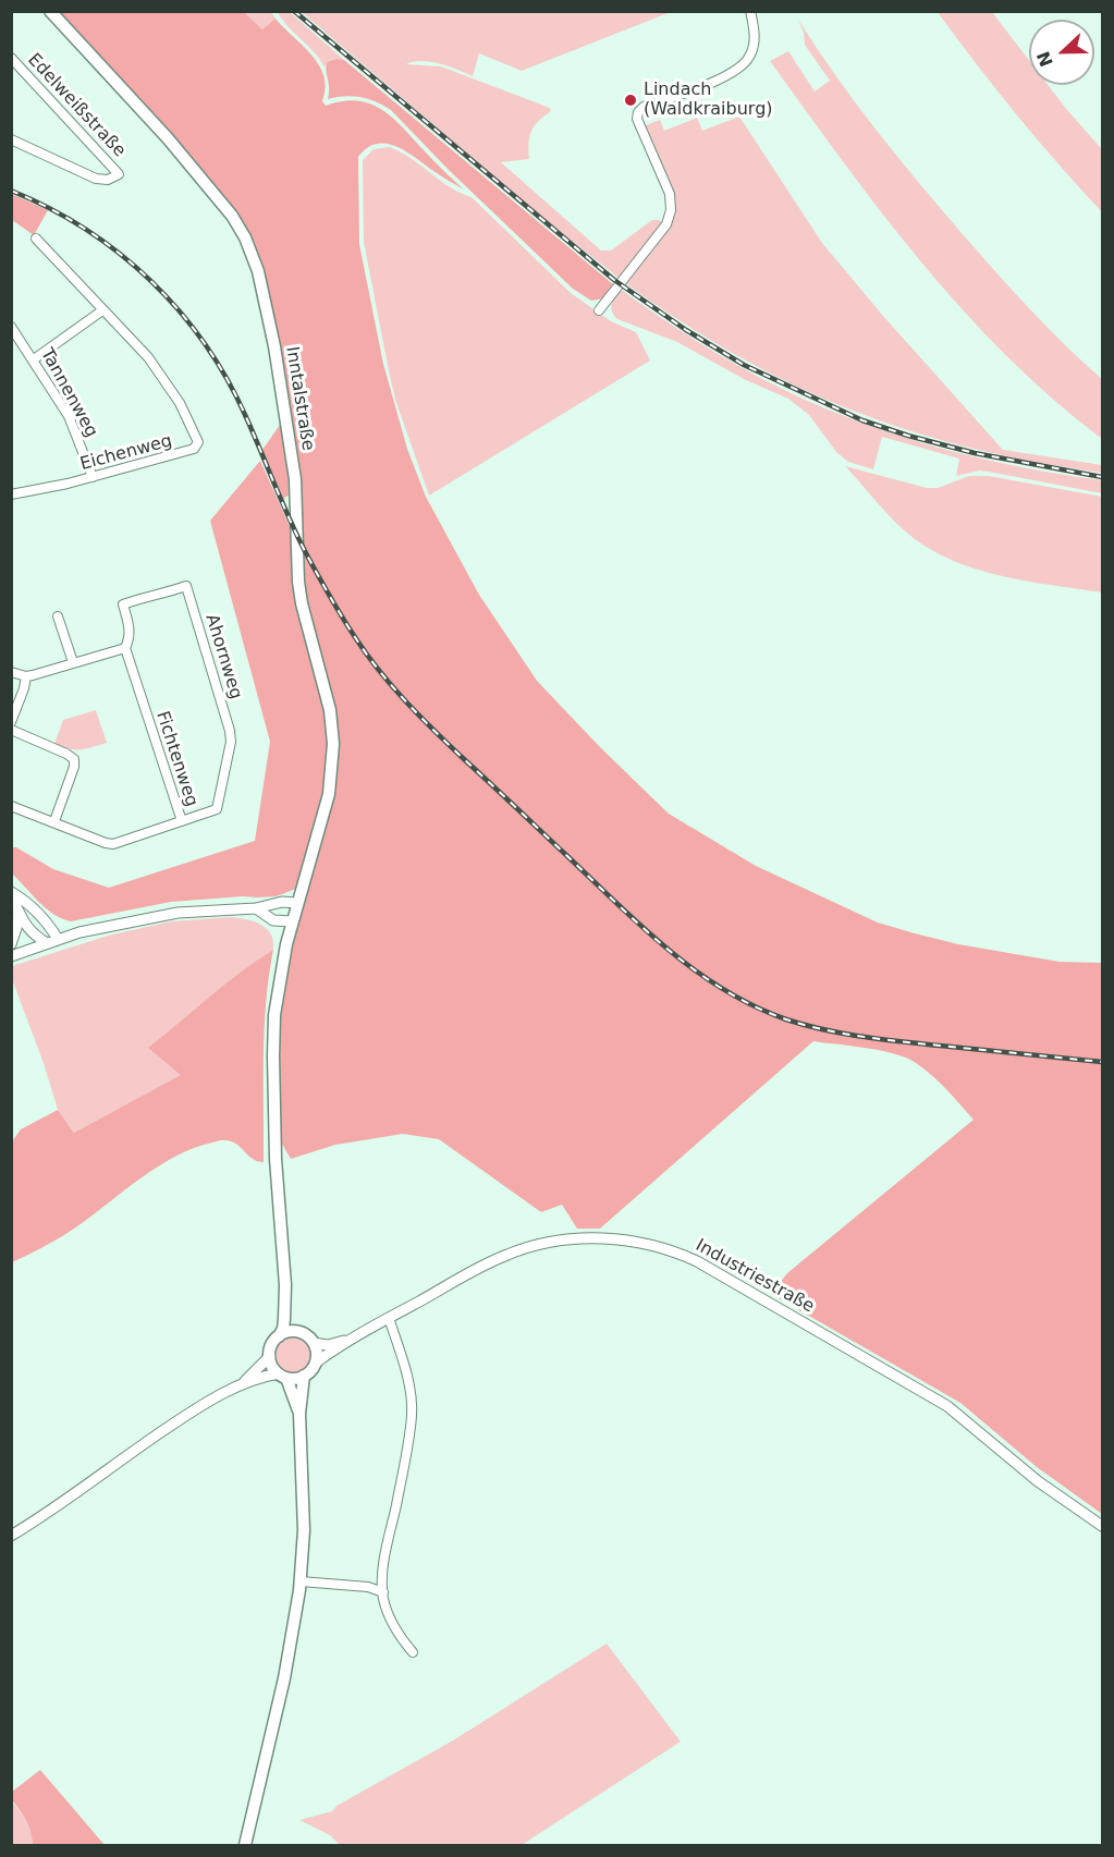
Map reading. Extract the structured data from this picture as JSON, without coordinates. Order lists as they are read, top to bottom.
{
  "streets": {
    "main road": ["Inntalstraße"],
    "street": [
      "Edelweißstraße",
      "Tannenweg",
      "Eichenweg",
      "Ahornweg",
      "Fichtenweg",
      "Industriestraße"
    ]
  },
  "crossings": [
    ["Tannenweg", "Eichenweg"],
    ["Ahornweg", "Fichtenweg"]
  ],
  "places": ["Lindach (Waldkraiburg)"],
  "north": "left"
}
